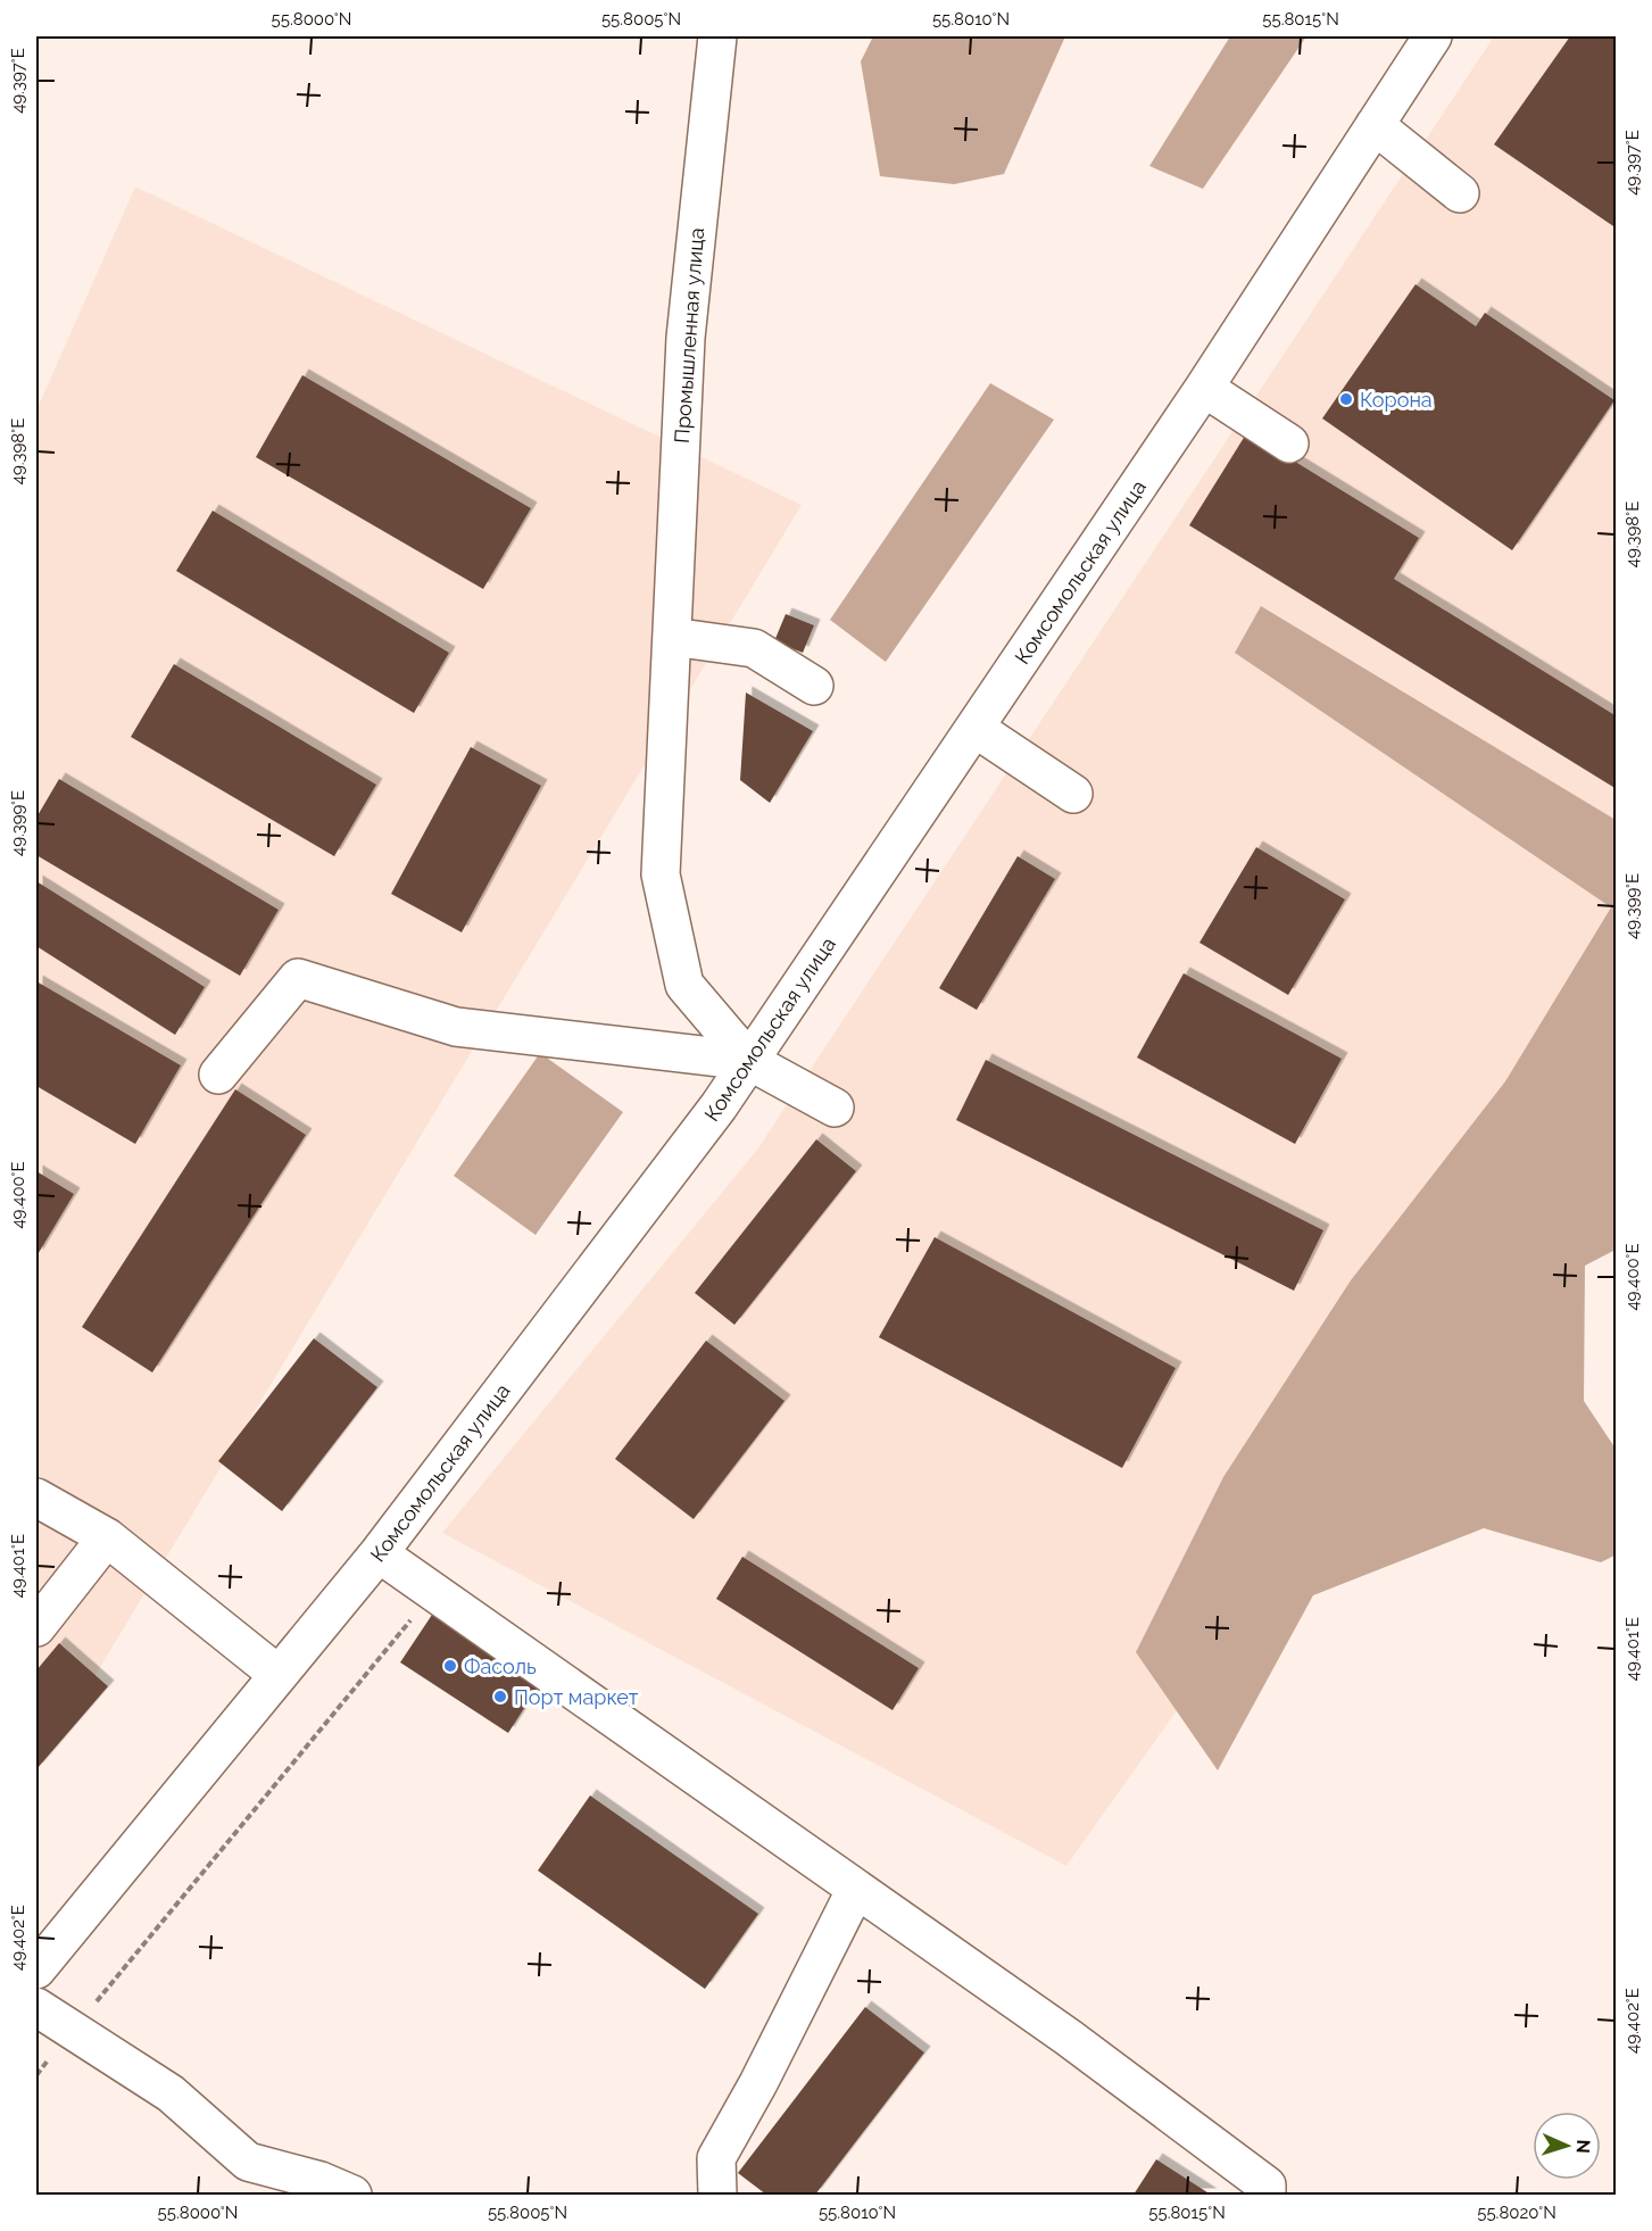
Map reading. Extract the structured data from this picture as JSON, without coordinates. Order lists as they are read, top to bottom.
{
  "streets": {
    "street": ["Промышленная улица", "Комсомольская улица"]
  },
  "crossings": [
    ["Промышленная улица", "Комсомольская улица"]
  ],
  "places": ["Корона", "Фасоль", "Порт маркет"],
  "north": "right",
  "coordinates": [
    "55.8000°N",
    "55.8005°N",
    "55.8010°N",
    "55.8015°N",
    "49.397°E",
    "49.398°E",
    "49.399°E",
    "49.400°E",
    "49.401°E",
    "49.402°E",
    "55.8020°N"
  ]
}
